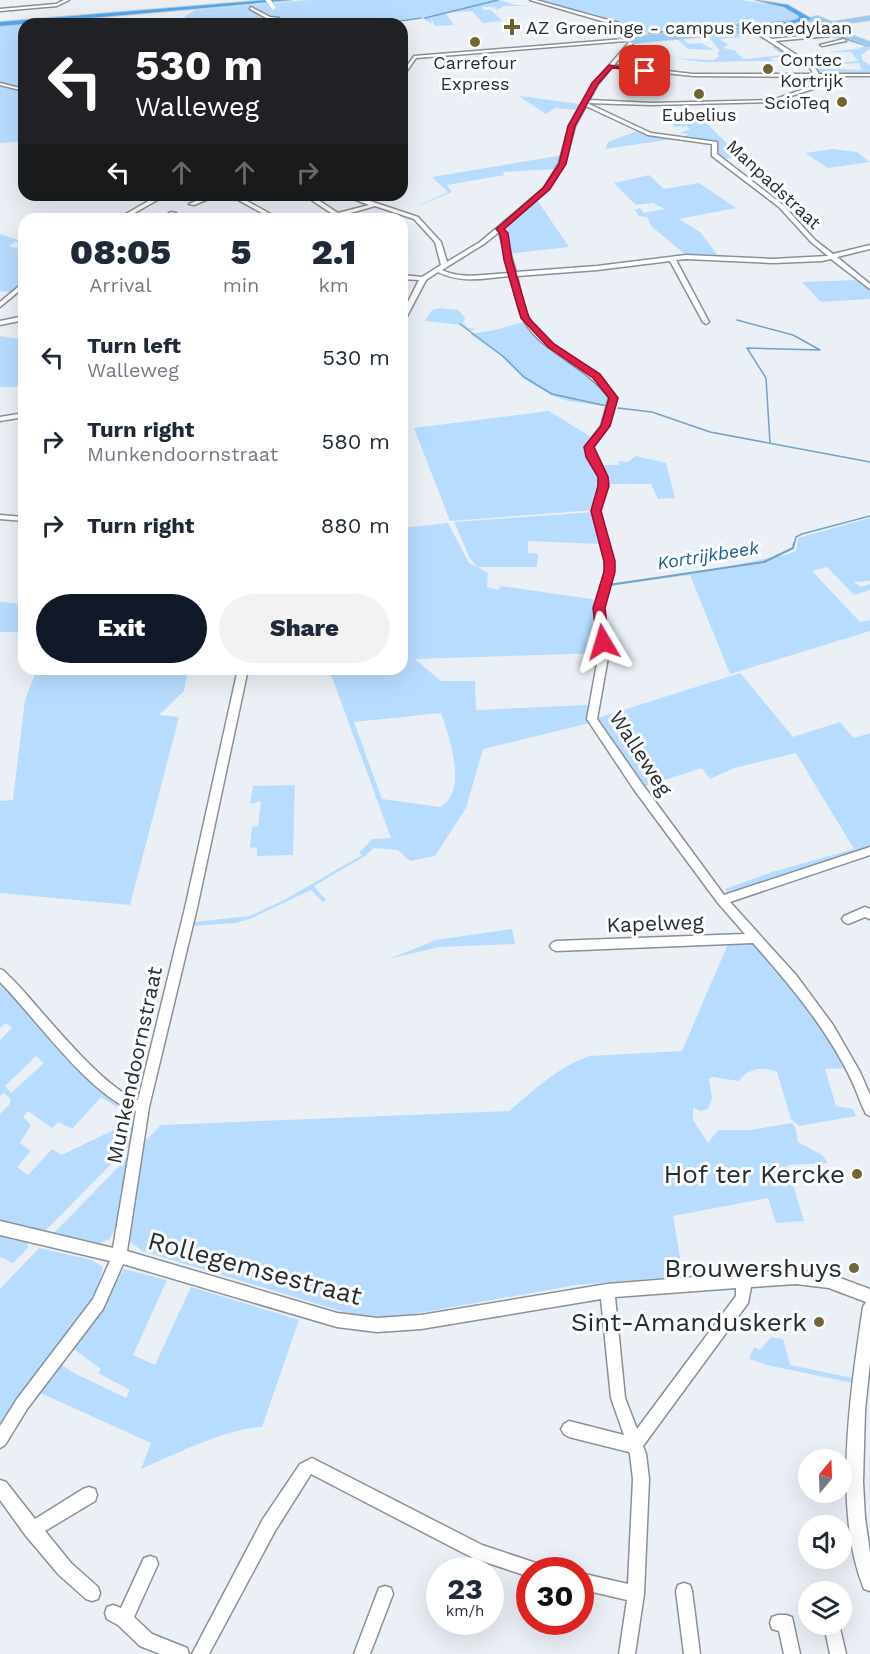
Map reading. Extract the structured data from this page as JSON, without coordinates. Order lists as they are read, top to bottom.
{
  "streets": {
    "street": [
      "Manpadstraat",
      "Walleweg",
      "Kapelweg",
      "Munkendoornstraat",
      "Rollegemsestraat"
    ]
  },
  "crossings": [
    ["Walleweg", "Kapelweg"],
    ["Munkendoornstraat", "Rollegemsestraat"]
  ],
  "water": ["Kortrijkbeek"],
  "places": {
    "health": ["AZ Groeninge - campus Kennedylaan"],
    "other": [
      "Carrefour Express",
      "Contec Kortrijk",
      "Eubelius",
      "ScioTeq",
      "Hof ter Kercke",
      "Brouwershuys",
      "Sint-Amanduskerk"
    ]
  },
  "north": "top",
  "page": {
    "turn": ["530 m", "Walleweg"],
    "eta": [
      "08:05",
      "Arrival",
      "5",
      "min",
      "2.1",
      "km"
    ],
    "list": [
      {
        "name": "Turn left",
        "note": "Walleweg",
        "value": "530 m"
      },
      {
        "name": "Turn right",
        "note": "Munkendoornstraat",
        "value": "580 m"
      },
      {
        "name": "Turn right",
        "value": "880 m"
      }
    ],
    "buttons": ["Exit", "Share"],
    "speed": "23 km/h",
    "limit": "30"
  }
}
